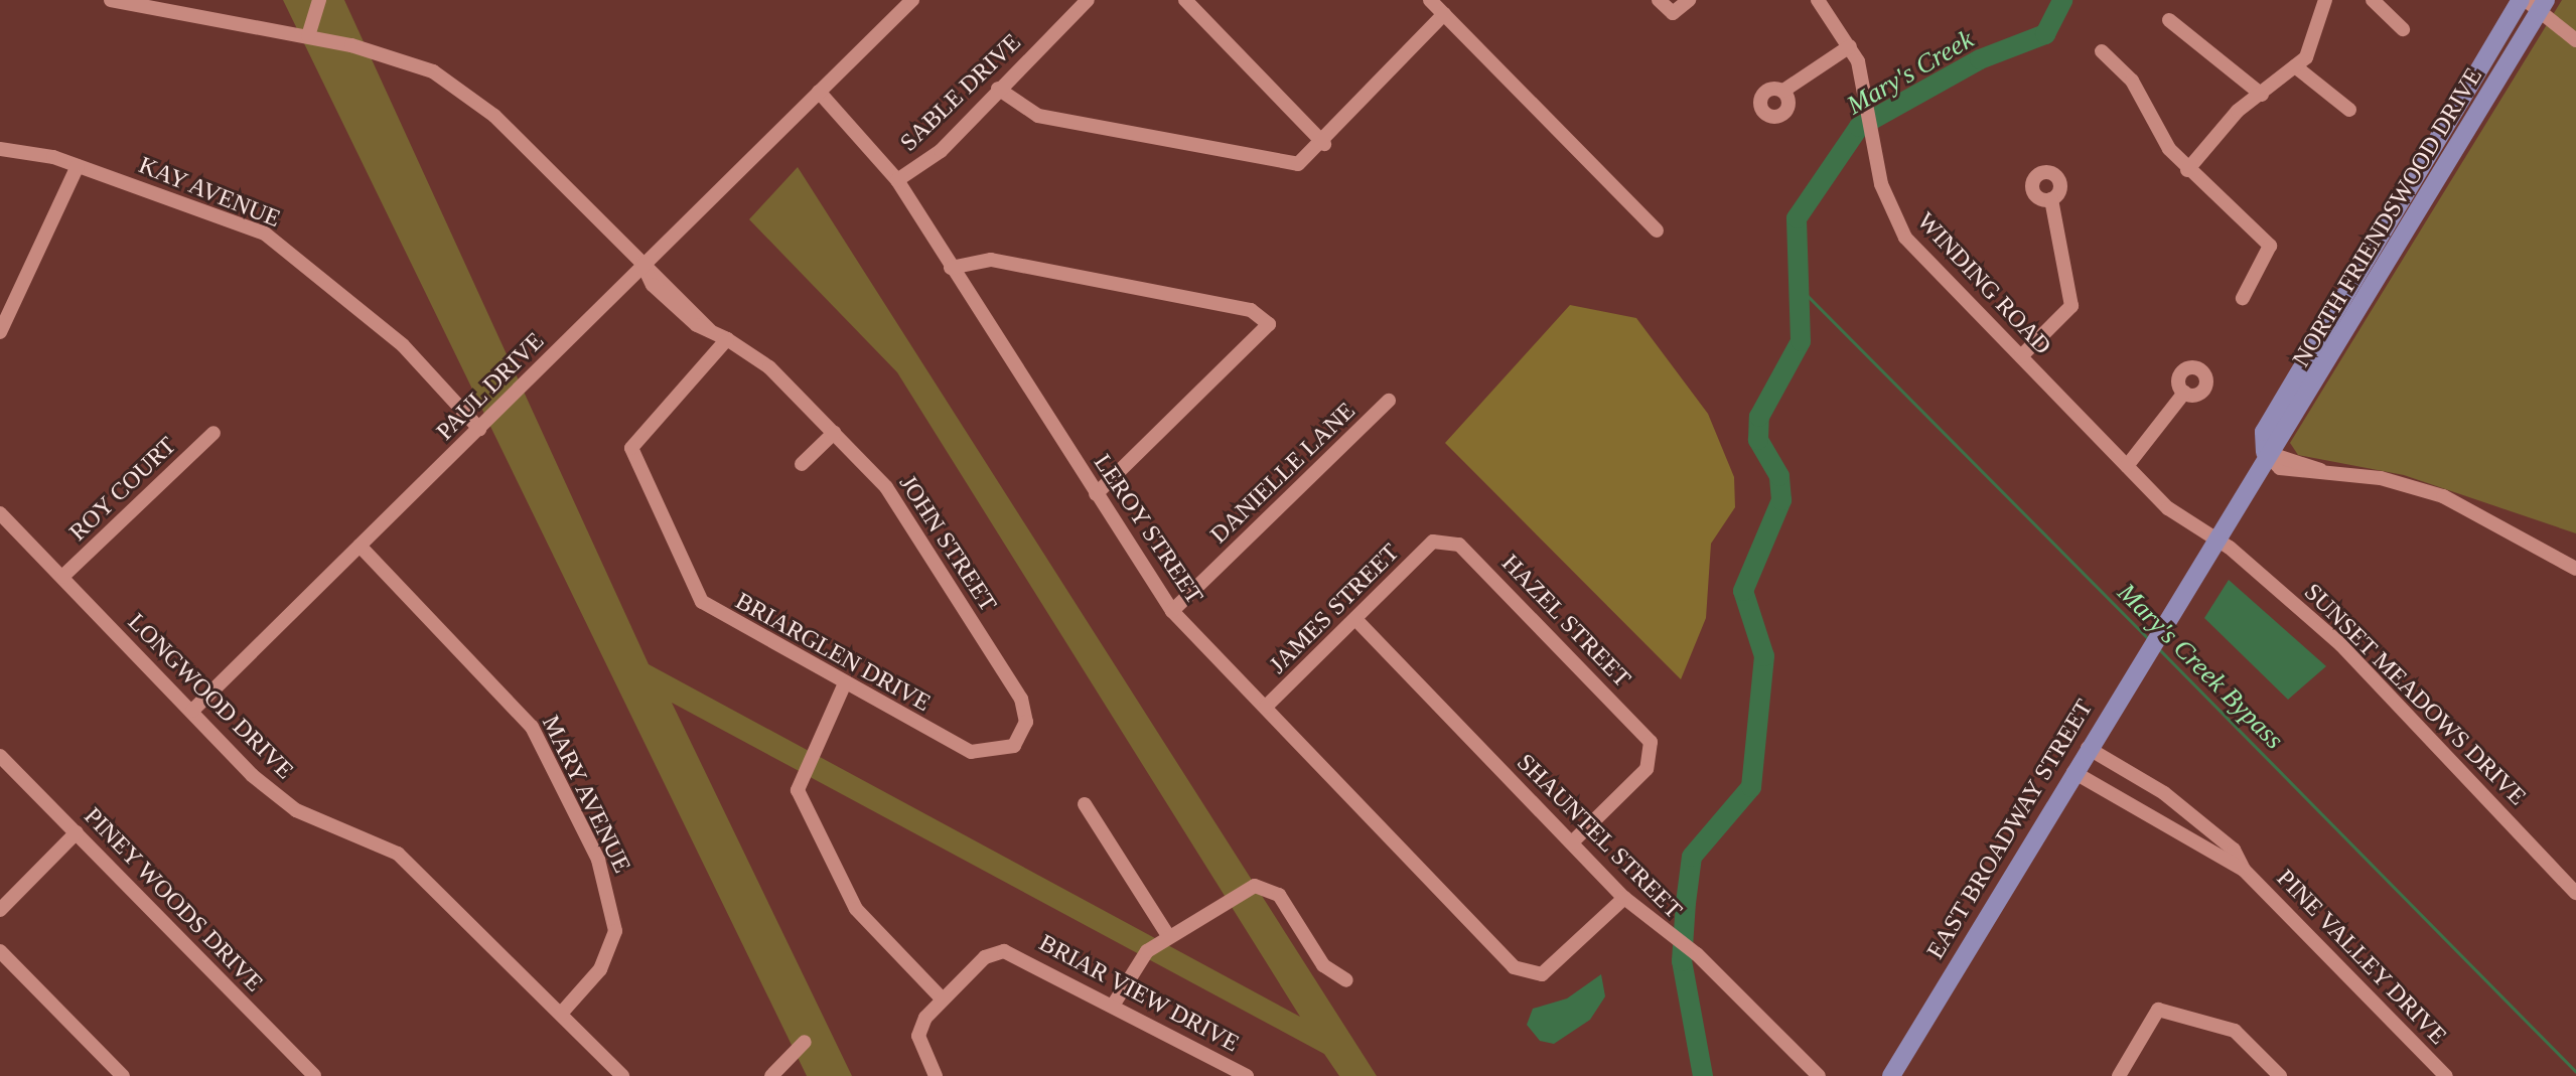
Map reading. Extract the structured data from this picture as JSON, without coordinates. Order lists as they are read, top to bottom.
{
  "streets": {
    "main road": ["NORTH FRIENDSWOOD DRIVE", "EAST BROADWAY STREET"],
    "street": [
      "SABLE DRIVE",
      "KAY AVENUE",
      "WINDING ROAD",
      "PAUL DRIVE",
      "DANIELLE LANE",
      "ROY COURT",
      "LEROY STREET",
      "JOHN STREET",
      "JAMES STREET",
      "HAZEL STREET",
      "BRIARGLEN DRIVE",
      "SUNSET MEADOWS DRIVE",
      "LONGWOOD DRIVE",
      "MARY AVENUE",
      "SHAUNTEL STREET",
      "PINEY WOODS DRIVE",
      "PINE VALLEY DRIVE",
      "BRIAR VIEW DRIVE"
    ]
  },
  "crossings": [
    ["SABLE DRIVE", "LEROY STREET"],
    ["KAY AVENUE", "PAUL DRIVE"],
    ["NORTH FRIENDSWOOD DRIVE", "WINDING ROAD"],
    ["NORTH FRIENDSWOOD DRIVE", "SUNSET MEADOWS DRIVE"],
    ["NORTH FRIENDSWOOD DRIVE", "EAST BROADWAY STREET"],
    ["WINDING ROAD", "SUNSET MEADOWS DRIVE"],
    ["PAUL DRIVE", "LEROY STREET"],
    ["PAUL DRIVE", "JOHN STREET"],
    ["PAUL DRIVE", "LONGWOOD DRIVE"],
    ["PAUL DRIVE", "MARY AVENUE"],
    ["DANIELLE LANE", "LEROY STREET"],
    ["ROY COURT", "LONGWOOD DRIVE"],
    ["LEROY STREET", "JAMES STREET"],
    ["LEROY STREET", "SHAUNTEL STREET"],
    ["JOHN STREET", "BRIARGLEN DRIVE"],
    ["JAMES STREET", "HAZEL STREET"],
    ["JAMES STREET", "SHAUNTEL STREET"],
    ["HAZEL STREET", "SHAUNTEL STREET"],
    ["LONGWOOD DRIVE", "MARY AVENUE"],
    ["EAST BROADWAY STREET", "PINE VALLEY DRIVE"]
  ],
  "water": ["Mary's Creek", "Mary's Creek Bypass"]
}
